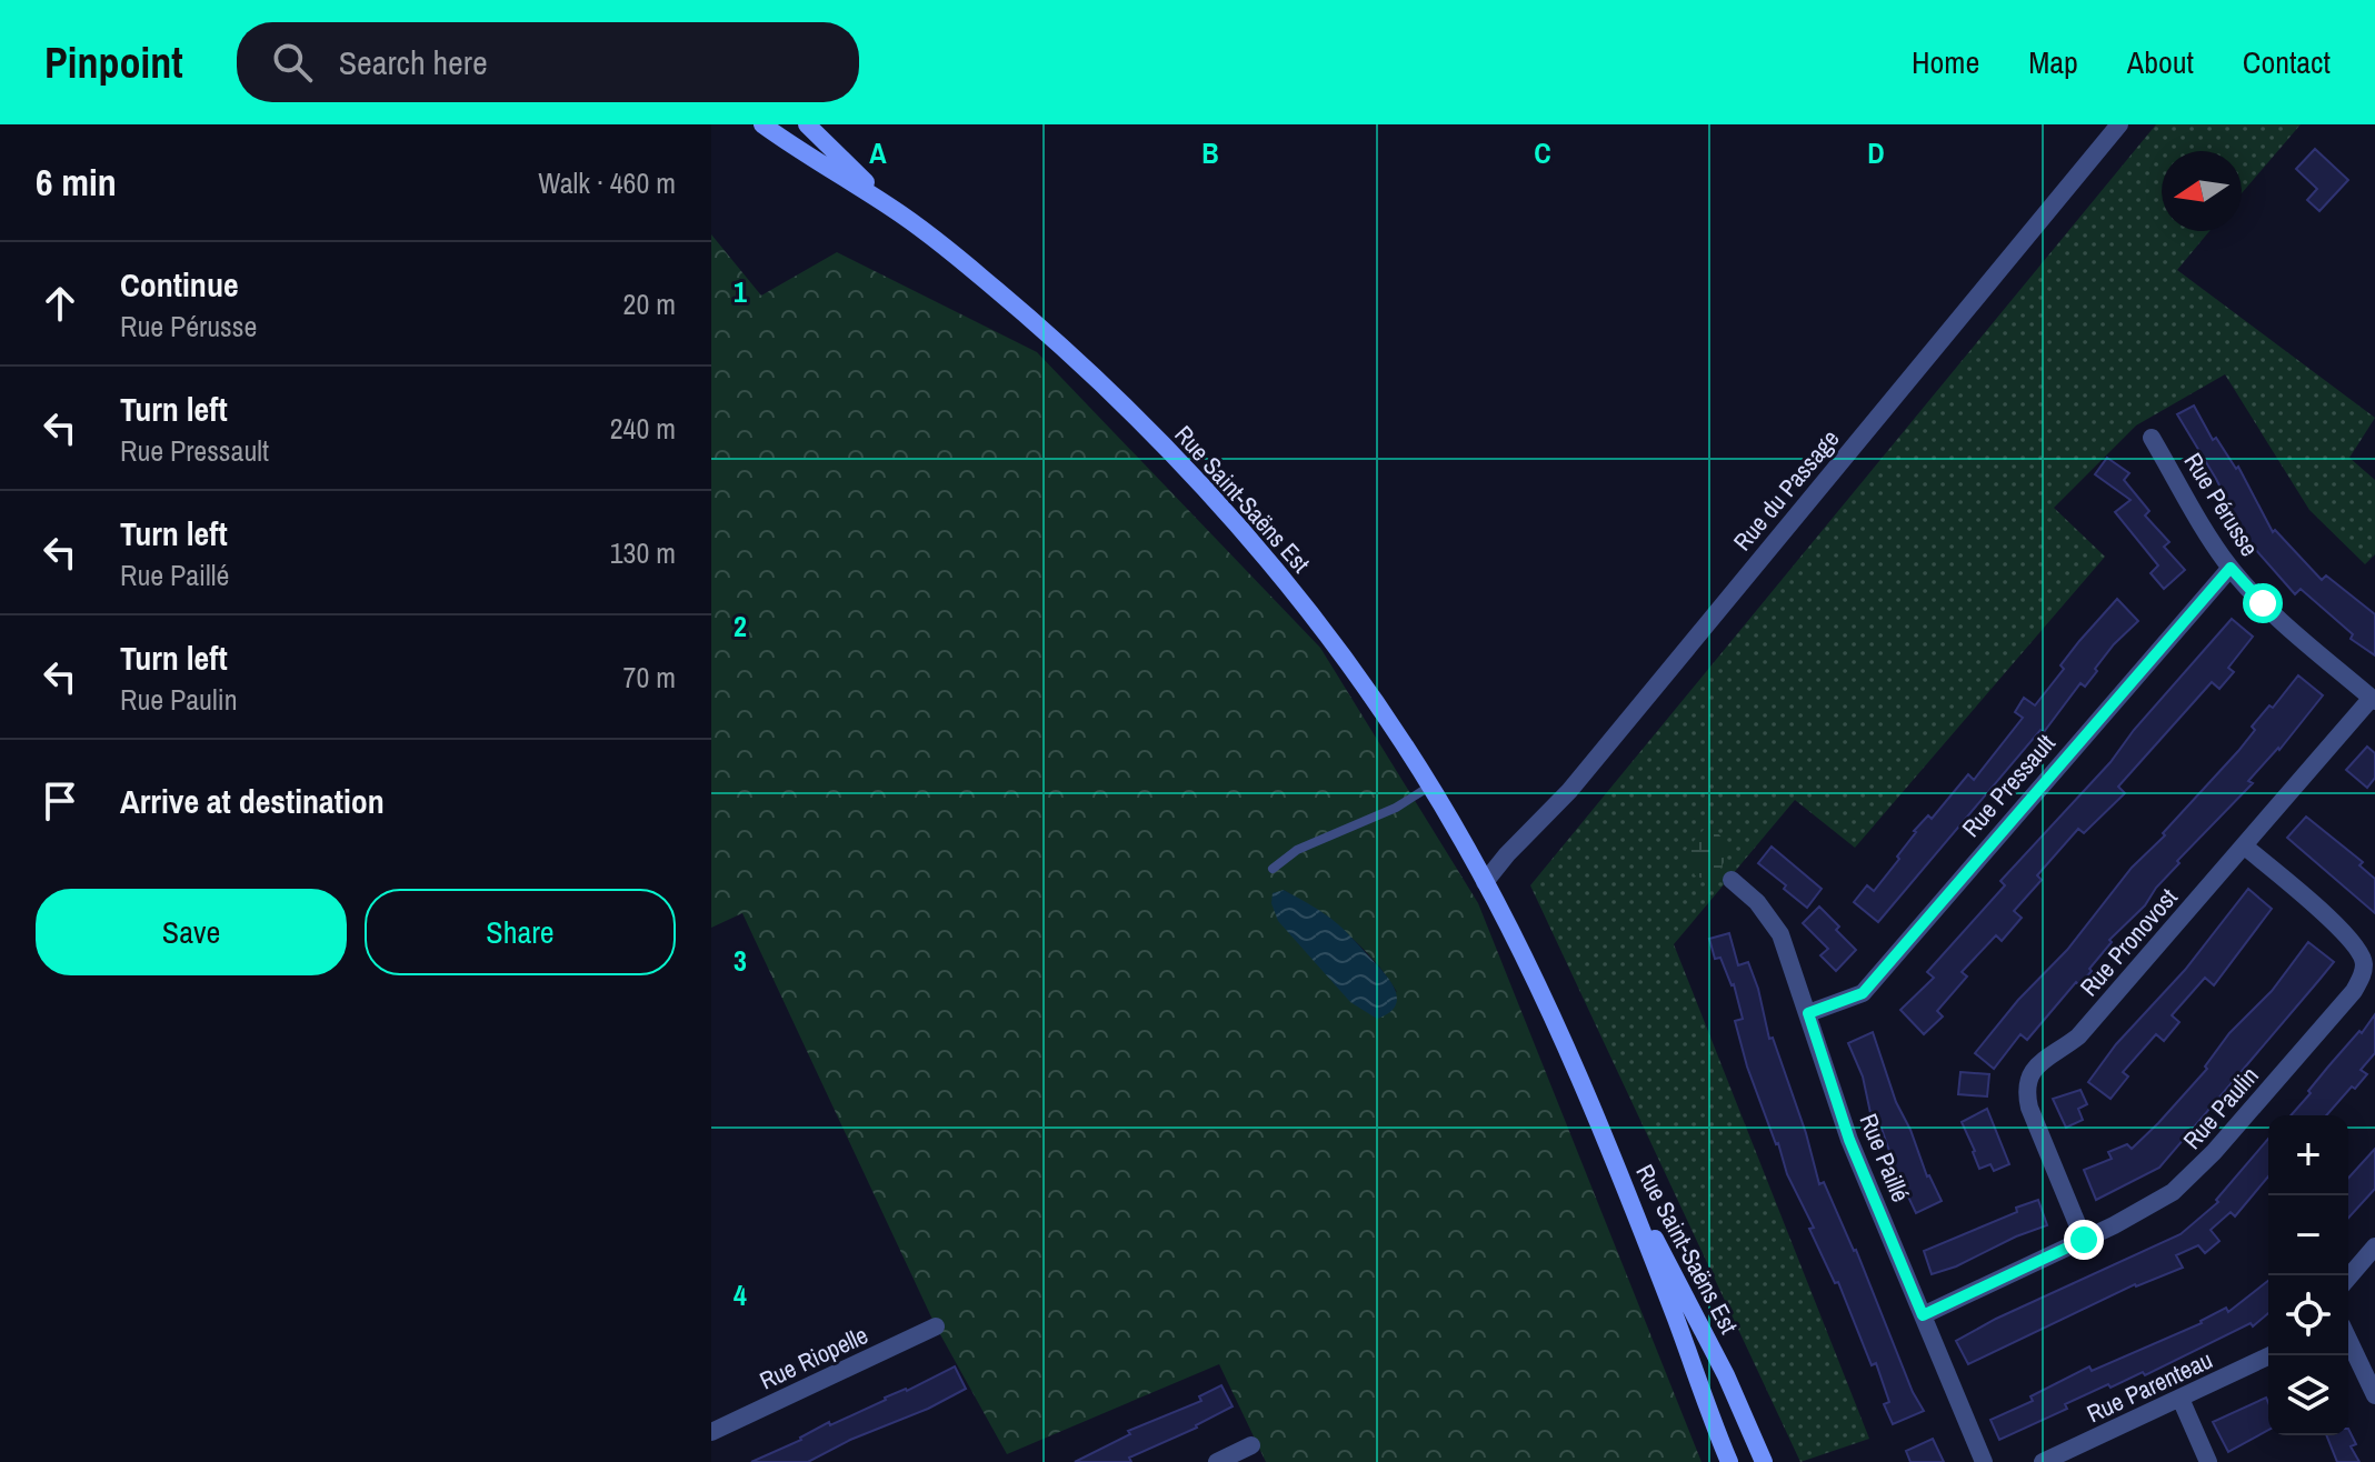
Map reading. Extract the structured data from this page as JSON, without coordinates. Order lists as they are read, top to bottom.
{
  "streets": {
    "main road": ["Rue Saint-Saëns Est"],
    "street": [
      "Rue du Passage",
      "Rue Pérusse",
      "Rue Pressault",
      "Rue Pronovost",
      "Rue Paulin",
      "Rue Paillé",
      "Rue Riopelle",
      "Rue Parenteau"
    ]
  },
  "crossings": [
    ["Rue du Passage", "Rue Saint-Saëns Est"],
    ["Rue Pérusse", "Rue Pressault"],
    ["Rue Pérusse", "Rue Pronovost"],
    ["Rue Pressault", "Rue Paillé"],
    ["Rue Pronovost", "Rue Paulin"],
    ["Rue Paulin", "Rue Paillé"]
  ],
  "north": "left",
  "page": {
    "header": "Pinpoint",
    "search": "Search here",
    "nav": [
      "Home",
      "Map",
      "About",
      "Contact"
    ],
    "heading": ["6 min", "Walk · 460 m"],
    "list": [
      ["Continue", "Rue Pérusse", "20 m"],
      ["Turn left", "Rue Pressault", "240 m"],
      ["Turn left", "Rue Paillé", "130 m"],
      ["Turn left", "Rue Paulin", "70 m"],
      "Arrive at destination"
    ],
    "buttons": ["Save", "Share"],
    "map_buttons": ["+", "−"]
  },
  "grid": {
    "columns": [
      "A",
      "B",
      "C",
      "D"
    ],
    "rows": [
      "1",
      "2",
      "3",
      "4"
    ]
  }
}
